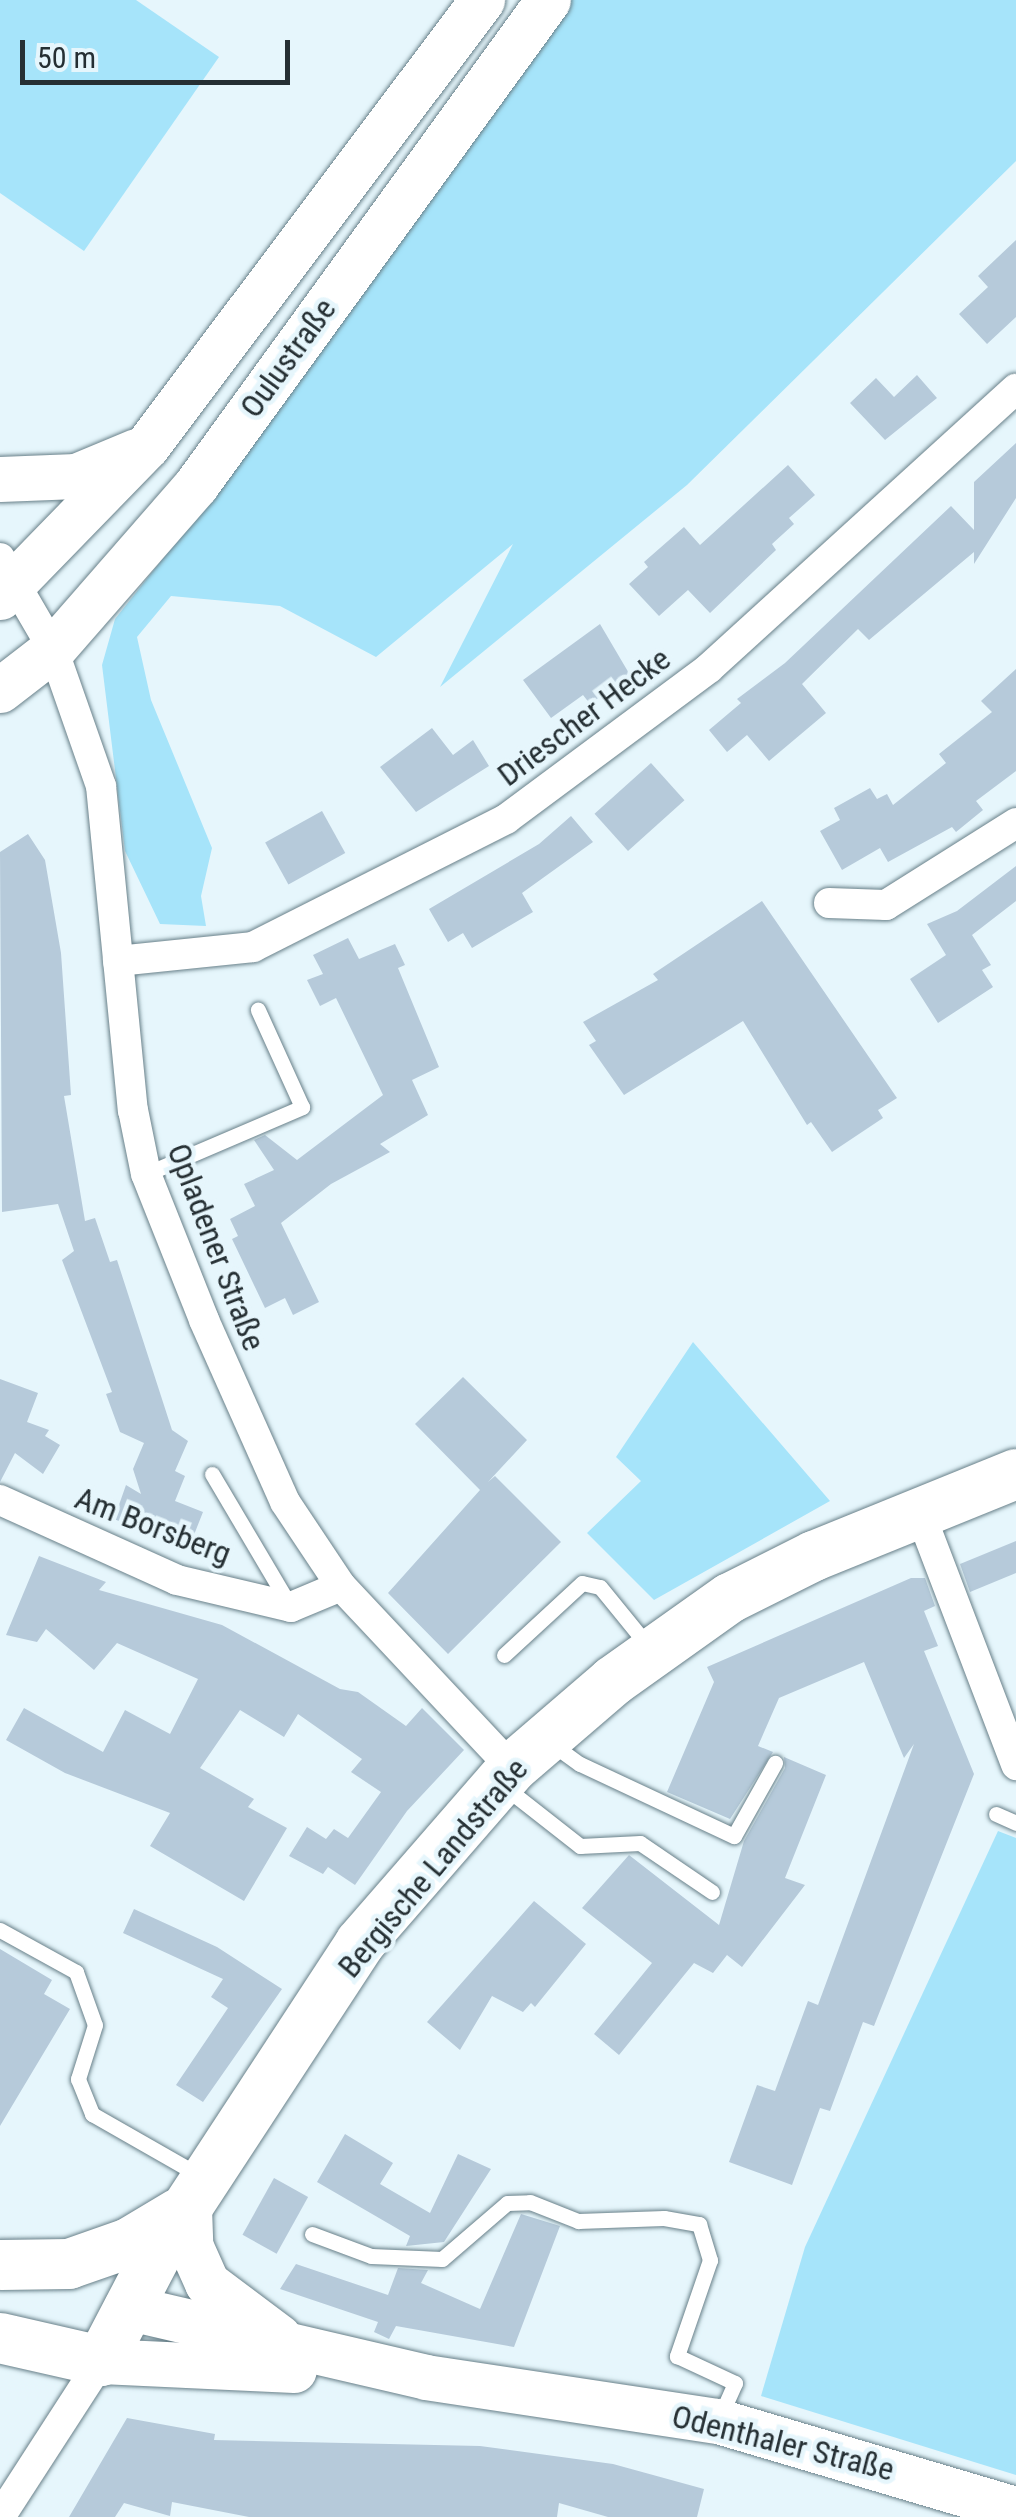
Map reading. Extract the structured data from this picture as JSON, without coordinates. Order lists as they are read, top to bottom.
{
  "streets": {
    "main road": ["Oulustraße", "Bergische Landstraße", "Odenthaler Straße"],
    "street": ["Driescher Hecke", "Opladener Straße", "Am Borsberg"]
  },
  "crossings": [
    ["Oulustraße", "Opladener Straße"],
    ["Driescher Hecke", "Opladener Straße"],
    ["Opladener Straße", "Bergische Landstraße"],
    ["Bergische Landstraße", "Odenthaler Straße"]
  ],
  "scale_bar": "50 m"
}
